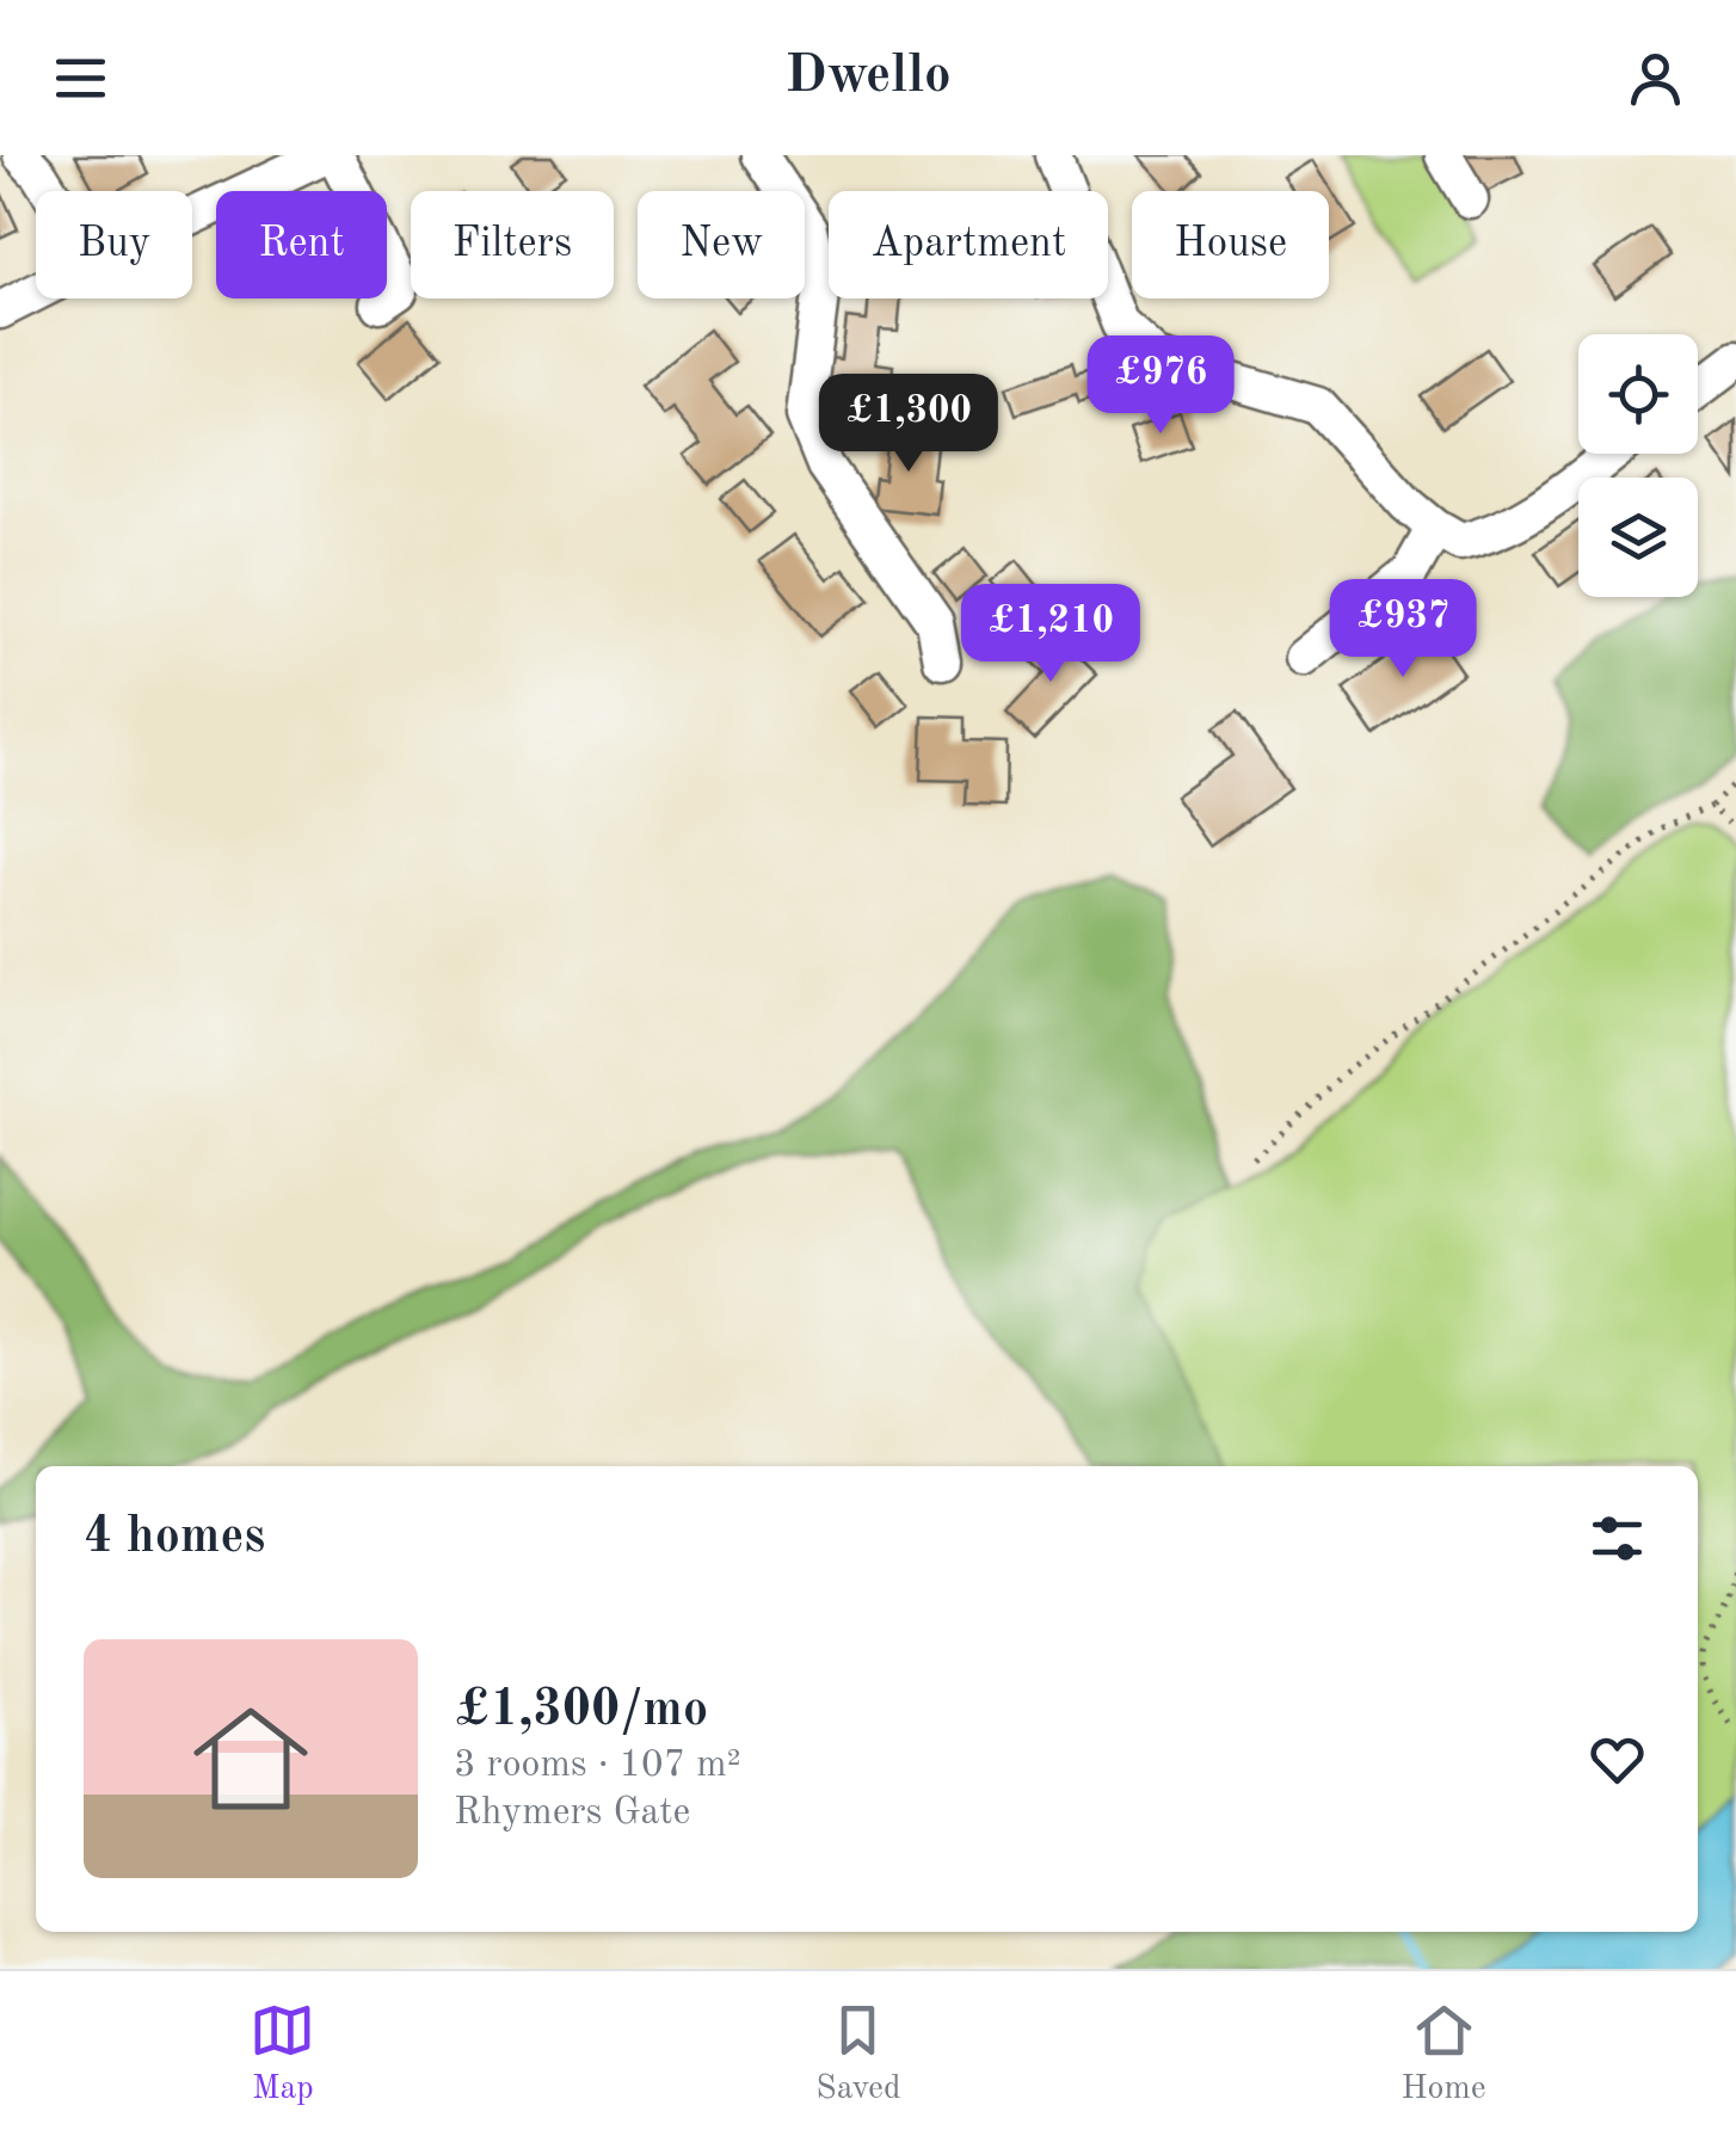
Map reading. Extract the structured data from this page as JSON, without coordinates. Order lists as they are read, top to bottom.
{
  "page": {
    "header": "Dwello",
    "chip": [
      "Buy",
      "Rent",
      "Filters",
      "New",
      "Apartment",
      "House"
    ],
    "price": [
      "£976",
      "£1,300",
      "£937",
      "£1,210"
    ],
    "heading": "4 homes",
    "list": [
      {
        "name": "£1,300/mo",
        "note": "3 rooms · 107 m² · Rhymers Gate"
      }
    ],
    "tabs": ["Map", "Saved", "Home"]
  }
}
